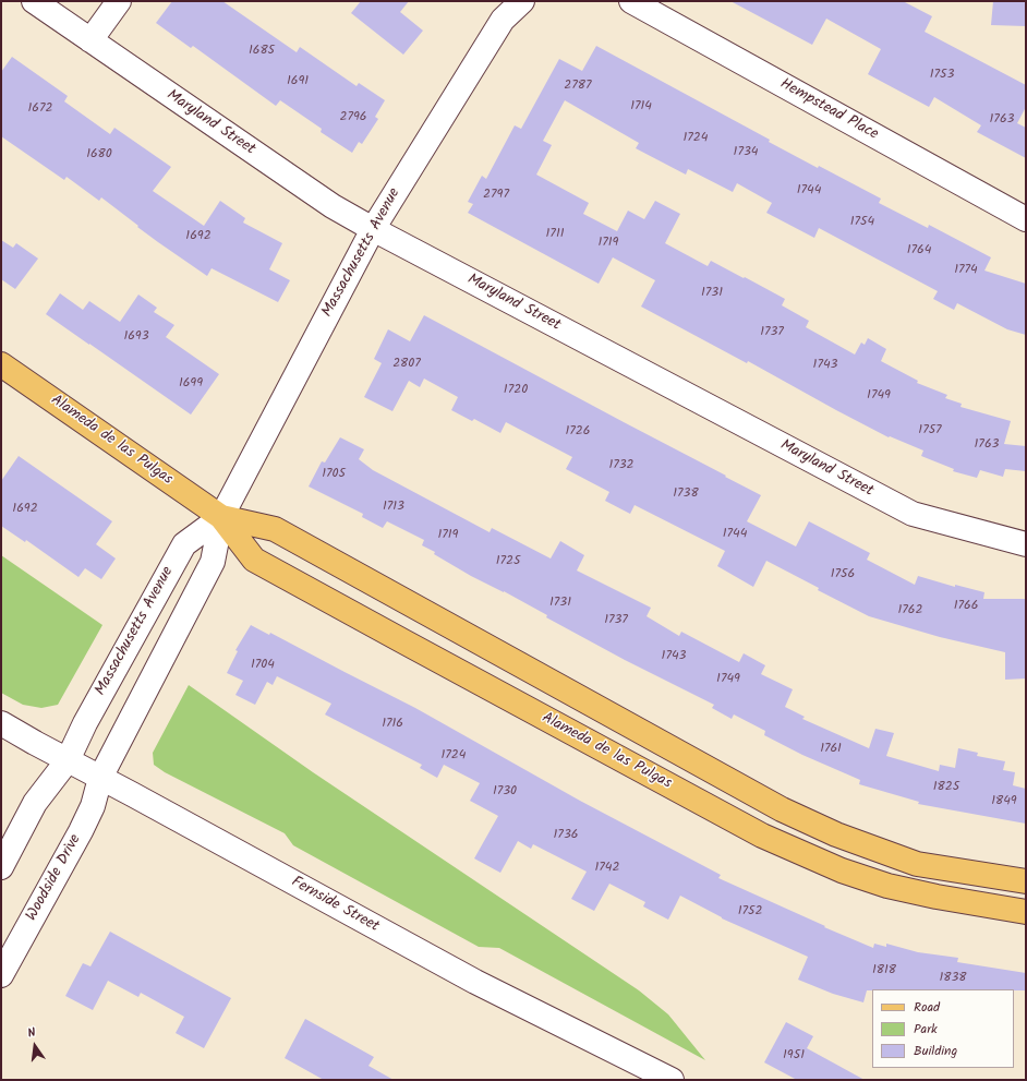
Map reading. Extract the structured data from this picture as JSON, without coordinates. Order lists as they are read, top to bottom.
{
  "streets": {
    "main road": ["Alameda de las Pulgas"],
    "street": [
      "Hempstead Place",
      "Maryland Street",
      "Massachusetts Avenue",
      "Woodside Drive",
      "Fernside Street"
    ]
  },
  "crossings": [
    ["Maryland Street", "Massachusetts Avenue"],
    ["Massachusetts Avenue", "Alameda de las Pulgas"],
    ["Massachusetts Avenue", "Woodside Drive"],
    ["Massachusetts Avenue", "Fernside Street"],
    ["Woodside Drive", "Fernside Street"]
  ],
  "house_numbers": [
    "1685",
    "1753",
    "1691",
    "2787",
    "1714",
    "1672",
    "2796",
    "1763",
    "1724",
    "1734",
    "1680",
    "1744",
    "2797",
    "1754",
    "1711",
    "1692",
    "1719",
    "1764",
    "1774",
    "1731",
    "1737",
    "1693",
    "2807",
    "1743",
    "1699",
    "1720",
    "1749",
    "1757",
    "1726",
    "1763",
    "1732",
    "1705",
    "1738",
    "1713",
    "1692",
    "1744",
    "1719",
    "1725",
    "1756",
    "1731",
    "1766",
    "1762",
    "1737",
    "1743",
    "1704",
    "1749",
    "1716",
    "1761",
    "1724",
    "1825",
    "1730",
    "1849",
    "1736",
    "1742",
    "1752",
    "1818",
    "1838",
    "1951"
  ],
  "legend": ["Road", "Park", "Building"],
  "north": "top"
}
